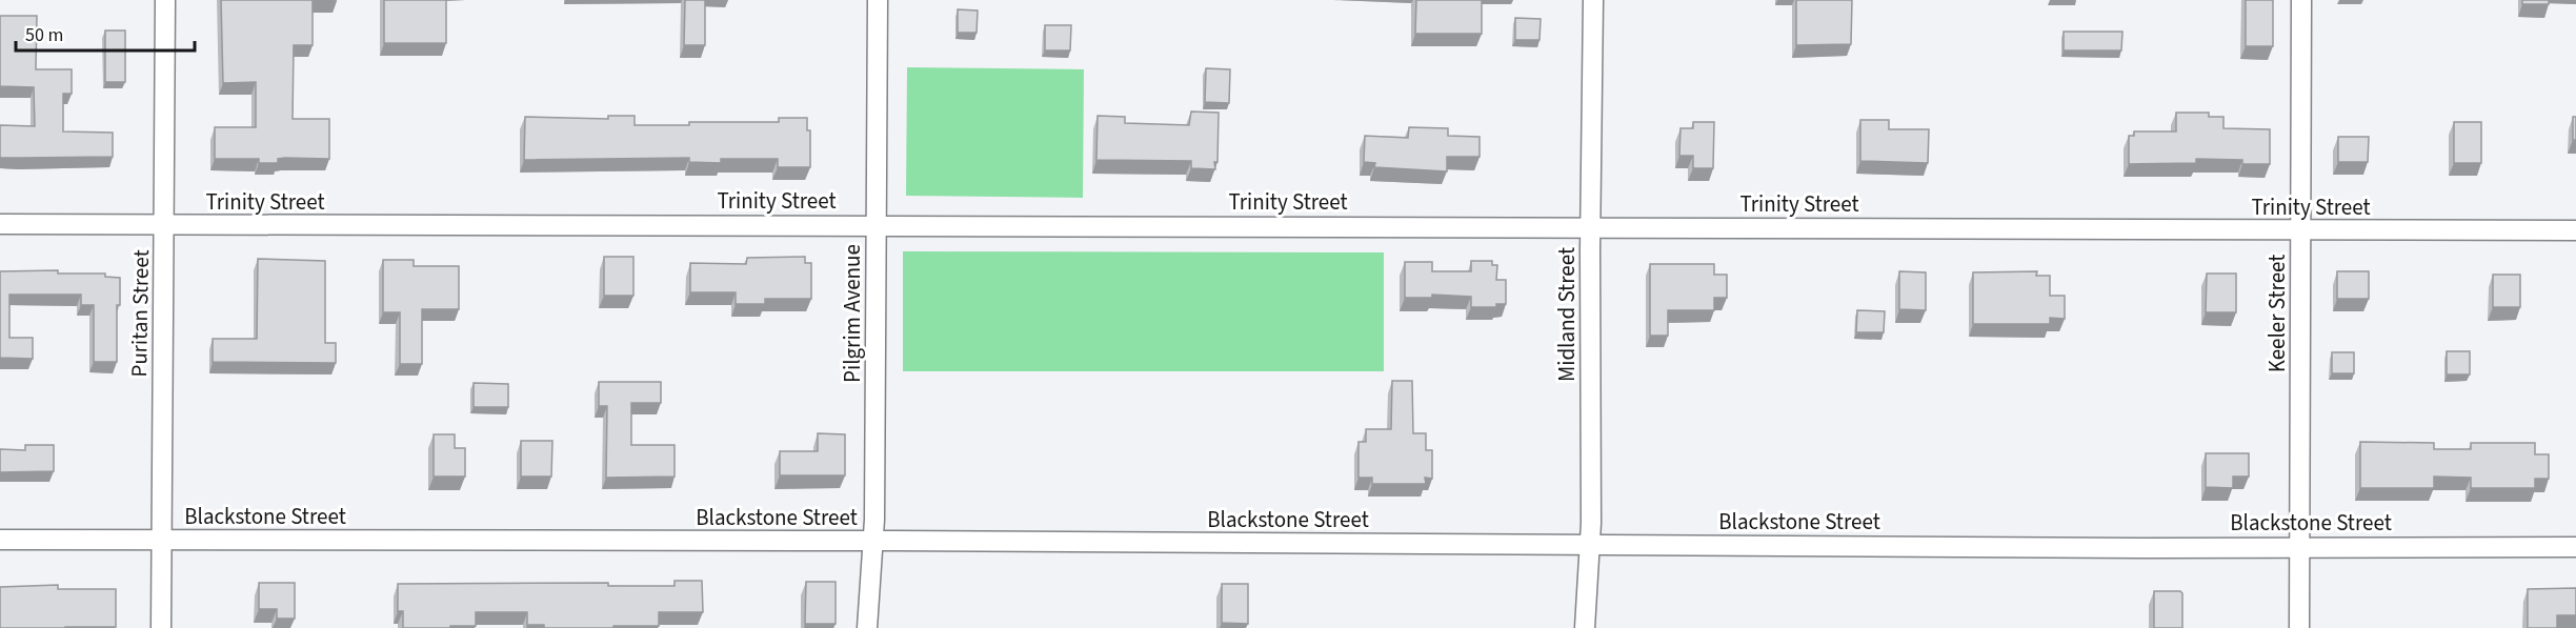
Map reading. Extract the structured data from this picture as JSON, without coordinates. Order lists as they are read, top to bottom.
{
  "streets": {
    "street": [
      "Trinity Street",
      "Puritan Street",
      "Pilgrim Avenue",
      "Keeler Street",
      "Midland Street",
      "Blackstone Street"
    ]
  },
  "crossings": [
    ["Trinity Street", "Puritan Street"],
    ["Trinity Street", "Pilgrim Avenue"],
    ["Trinity Street", "Keeler Street"],
    ["Trinity Street", "Midland Street"],
    ["Puritan Street", "Blackstone Street"],
    ["Pilgrim Avenue", "Blackstone Street"],
    ["Keeler Street", "Blackstone Street"],
    ["Midland Street", "Blackstone Street"]
  ],
  "scale_bar": "50 m"
}
